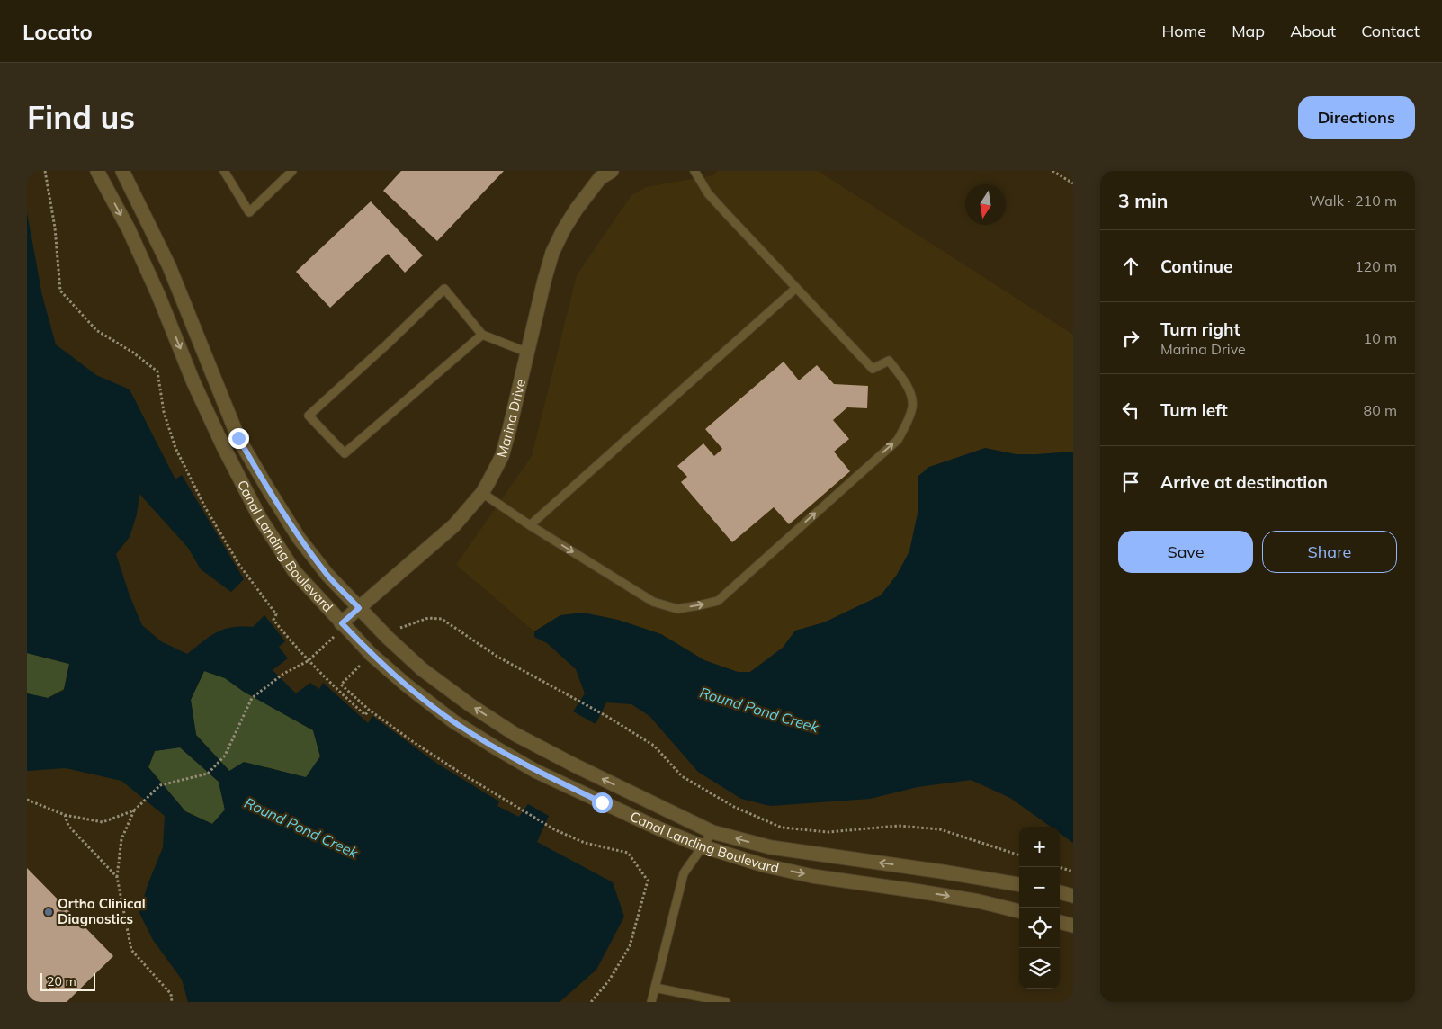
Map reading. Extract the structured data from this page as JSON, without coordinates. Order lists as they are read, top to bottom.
{
  "streets": {
    "street": ["Marina Drive", "Canal Landing Boulevard"]
  },
  "crossings": [
    ["Marina Drive", "Canal Landing Boulevard"]
  ],
  "water": ["Round Pond Creek"],
  "places": ["Ortho Clinical Diagnostics"],
  "scale_bar": "20 m",
  "north": "bottom",
  "page": {
    "header": "Locato",
    "nav": [
      "Home",
      "Map",
      "About",
      "Contact"
    ],
    "buttons": [
      "Directions",
      ["Save", "Share"]
    ],
    "title": "Find us",
    "heading": ["3 min", "Walk · 210 m"],
    "list": [
      ["Continue", "120 m"],
      ["Turn right", "Marina Drive", "10 m"],
      ["Turn left", "80 m"],
      "Arrive at destination"
    ],
    "map_buttons": ["+", "−"],
    "scale": "20 m"
  }
}
